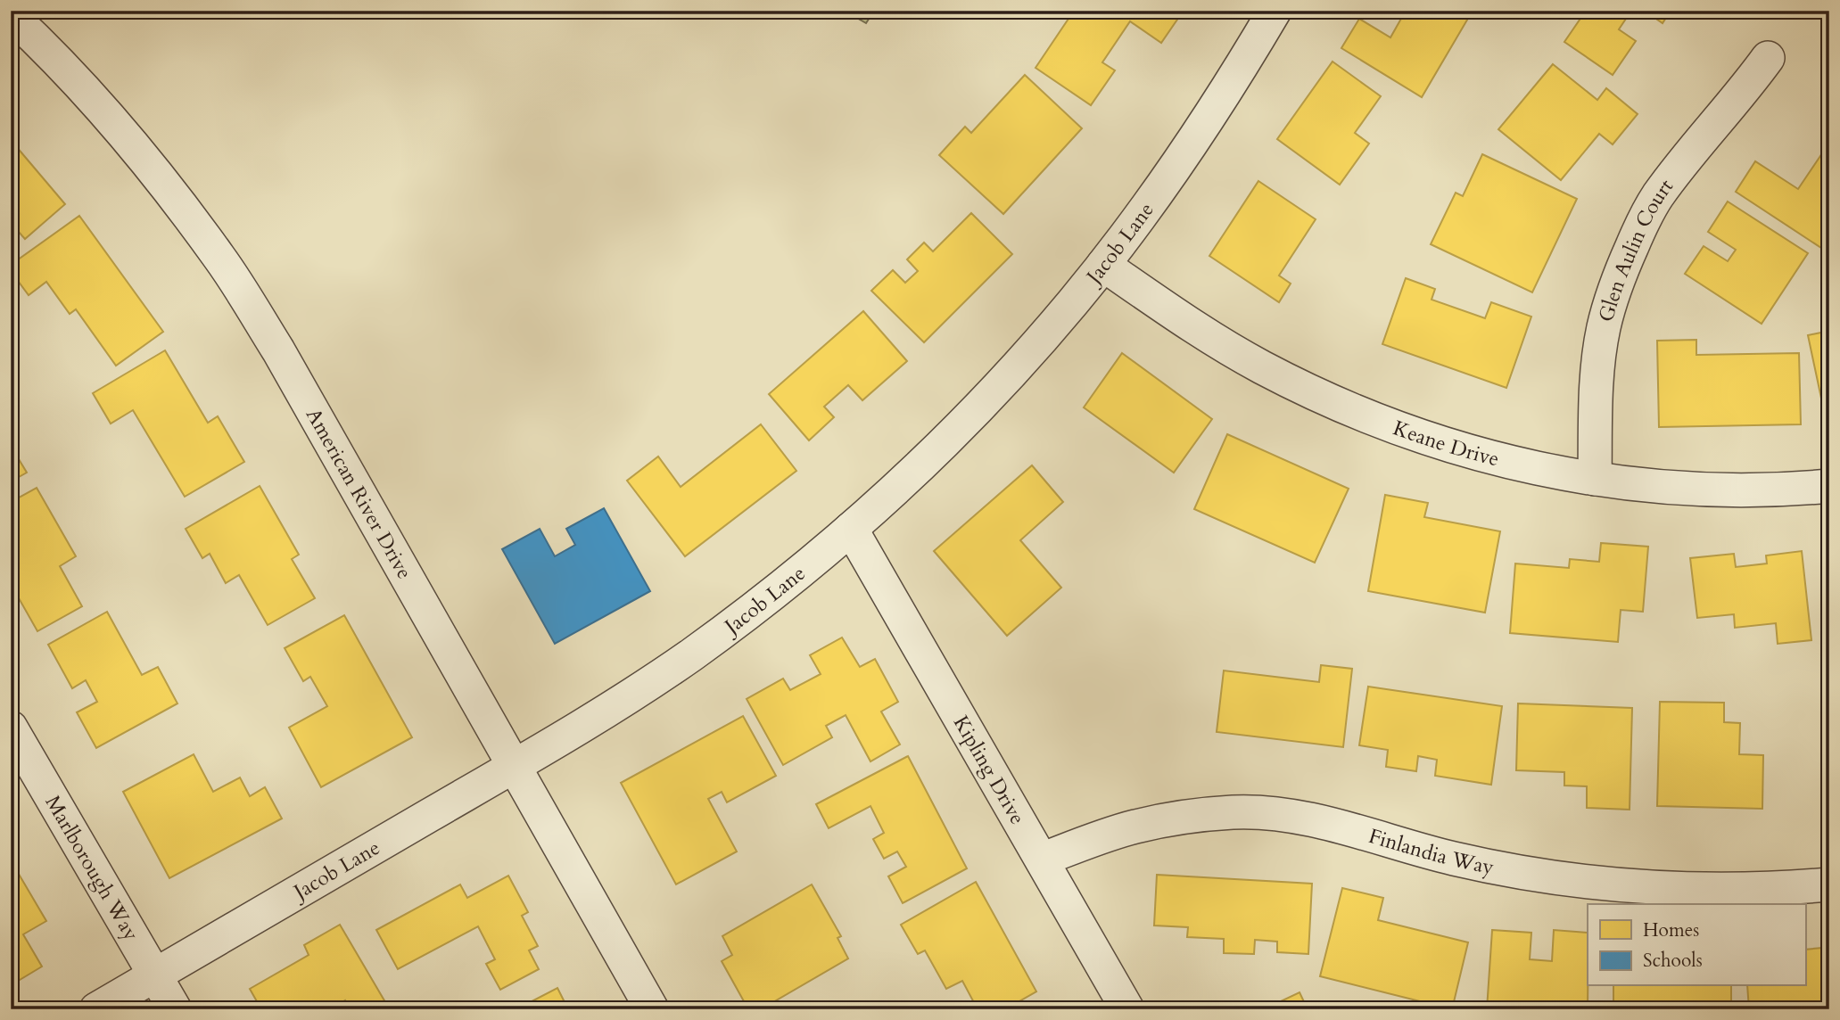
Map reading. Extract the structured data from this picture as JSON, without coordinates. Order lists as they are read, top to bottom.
{
  "streets": {
    "street": [
      "Jacob Lane",
      "Glen Aulin Court",
      "Keane Drive",
      "American River Drive",
      "Kipling Drive",
      "Finlandia Way",
      "Marlborough Way"
    ]
  },
  "crossings": [
    ["Jacob Lane", "Keane Drive"],
    ["Jacob Lane", "American River Drive"],
    ["Jacob Lane", "Kipling Drive"],
    ["Jacob Lane", "Marlborough Way"],
    ["Glen Aulin Court", "Keane Drive"],
    ["Kipling Drive", "Finlandia Way"]
  ],
  "legend": ["Homes", "Schools"]
}
